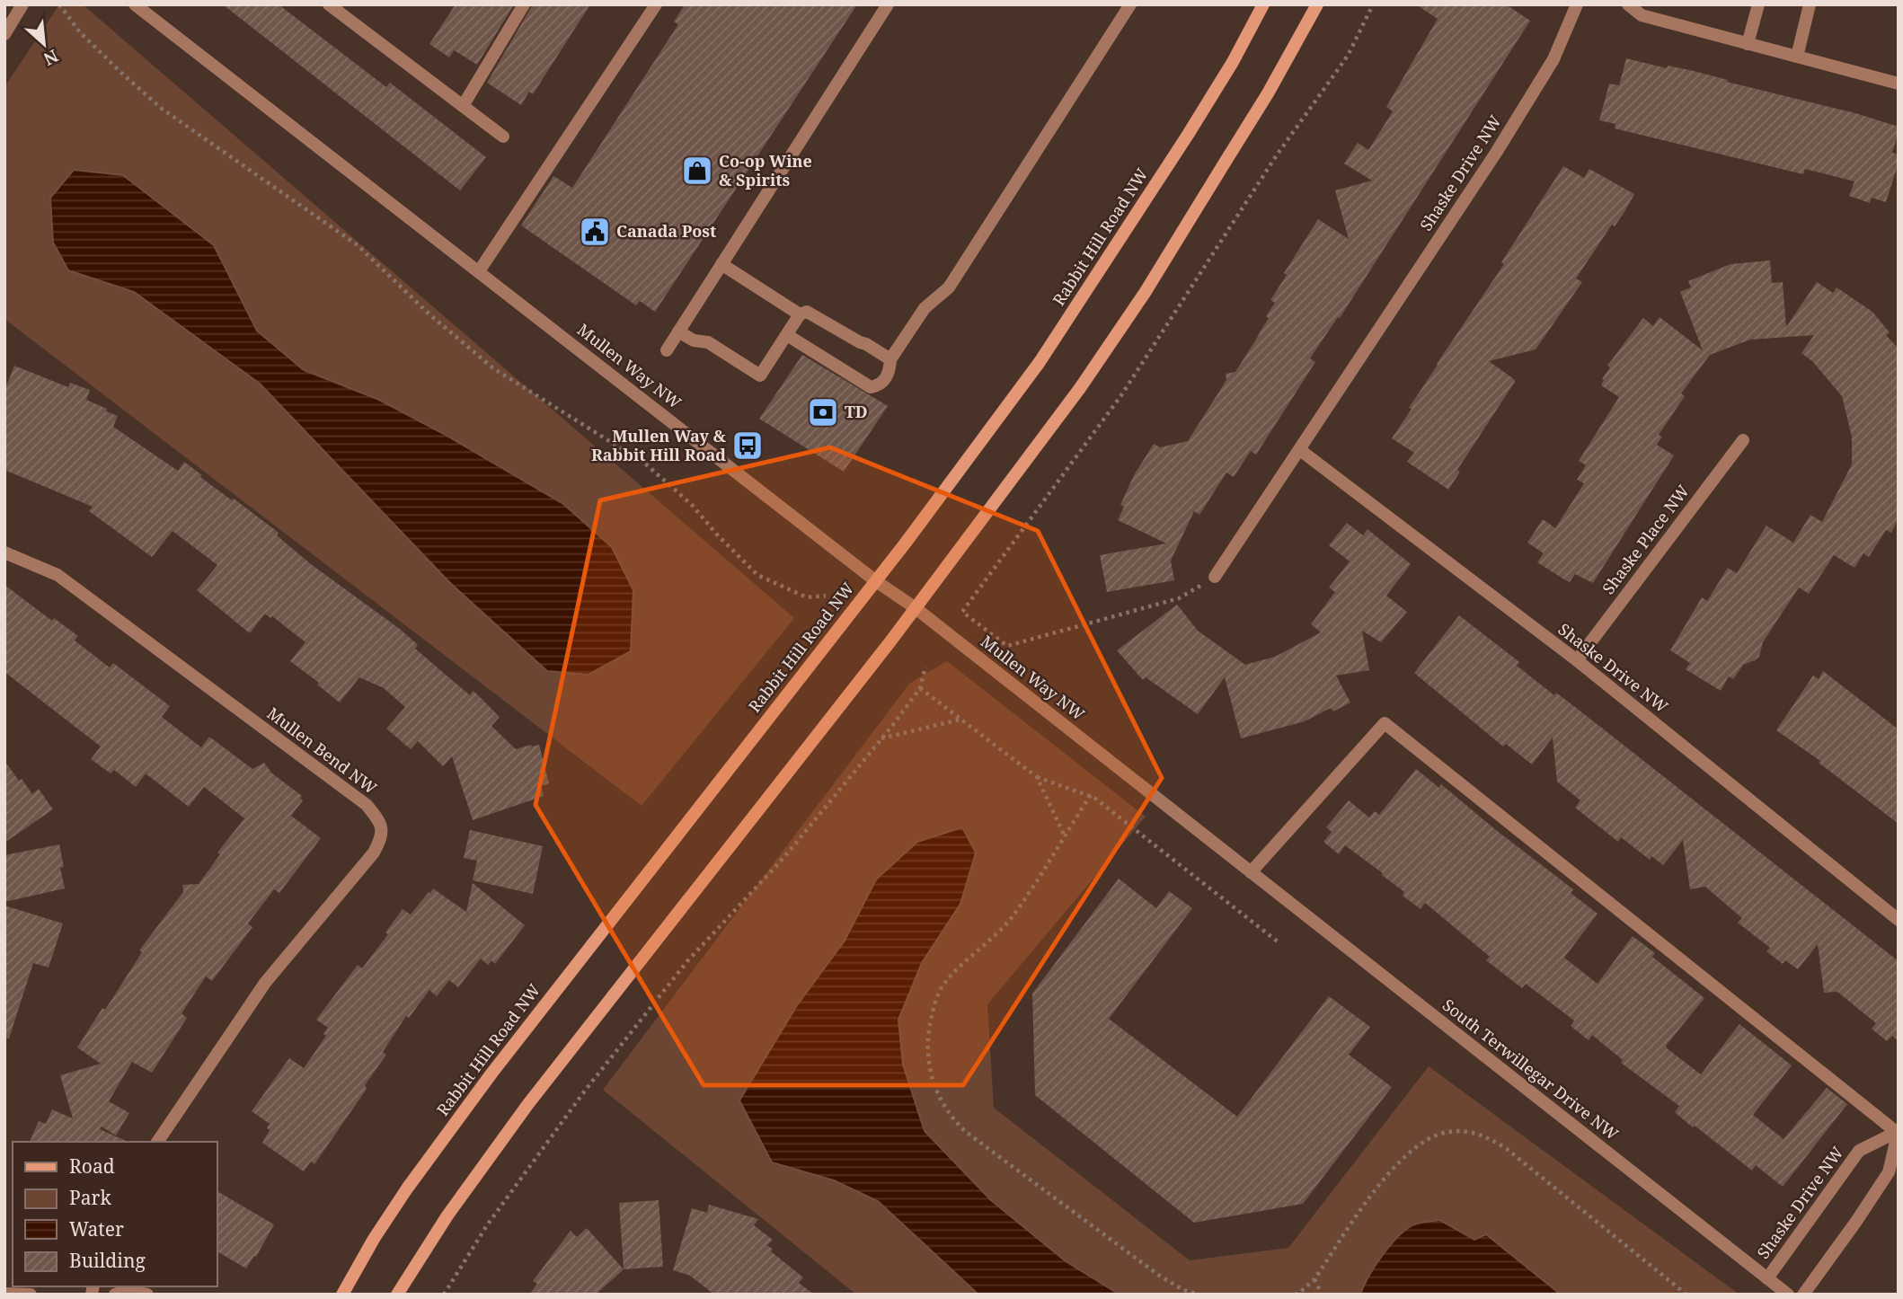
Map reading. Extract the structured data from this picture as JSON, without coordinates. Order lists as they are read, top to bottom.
{
  "streets": {
    "main road": ["Rabbit Hill Road NW"],
    "street": [
      "Shaske Drive NW",
      "Mullen Way NW",
      "Shaske Place NW",
      "Mullen Bend NW",
      "South Terwillegar Drive NW"
    ]
  },
  "crossings": [
    ["Shaske Drive NW", "Shaske Place NW"],
    ["Shaske Drive NW", "South Terwillegar Drive NW"],
    ["Rabbit Hill Road NW", "Mullen Way NW"],
    ["Mullen Way NW", "South Terwillegar Drive NW"]
  ],
  "places": {
    "shop": ["Co-op Wine & Spirits"],
    "public building": ["Canada Post"],
    "bank": ["TD"],
    "bus stop": ["Mullen Way & Rabbit Hill Road"]
  },
  "legend": [
    "Road",
    "Park",
    "Water",
    "Building"
  ],
  "north": "bottom right"
}
